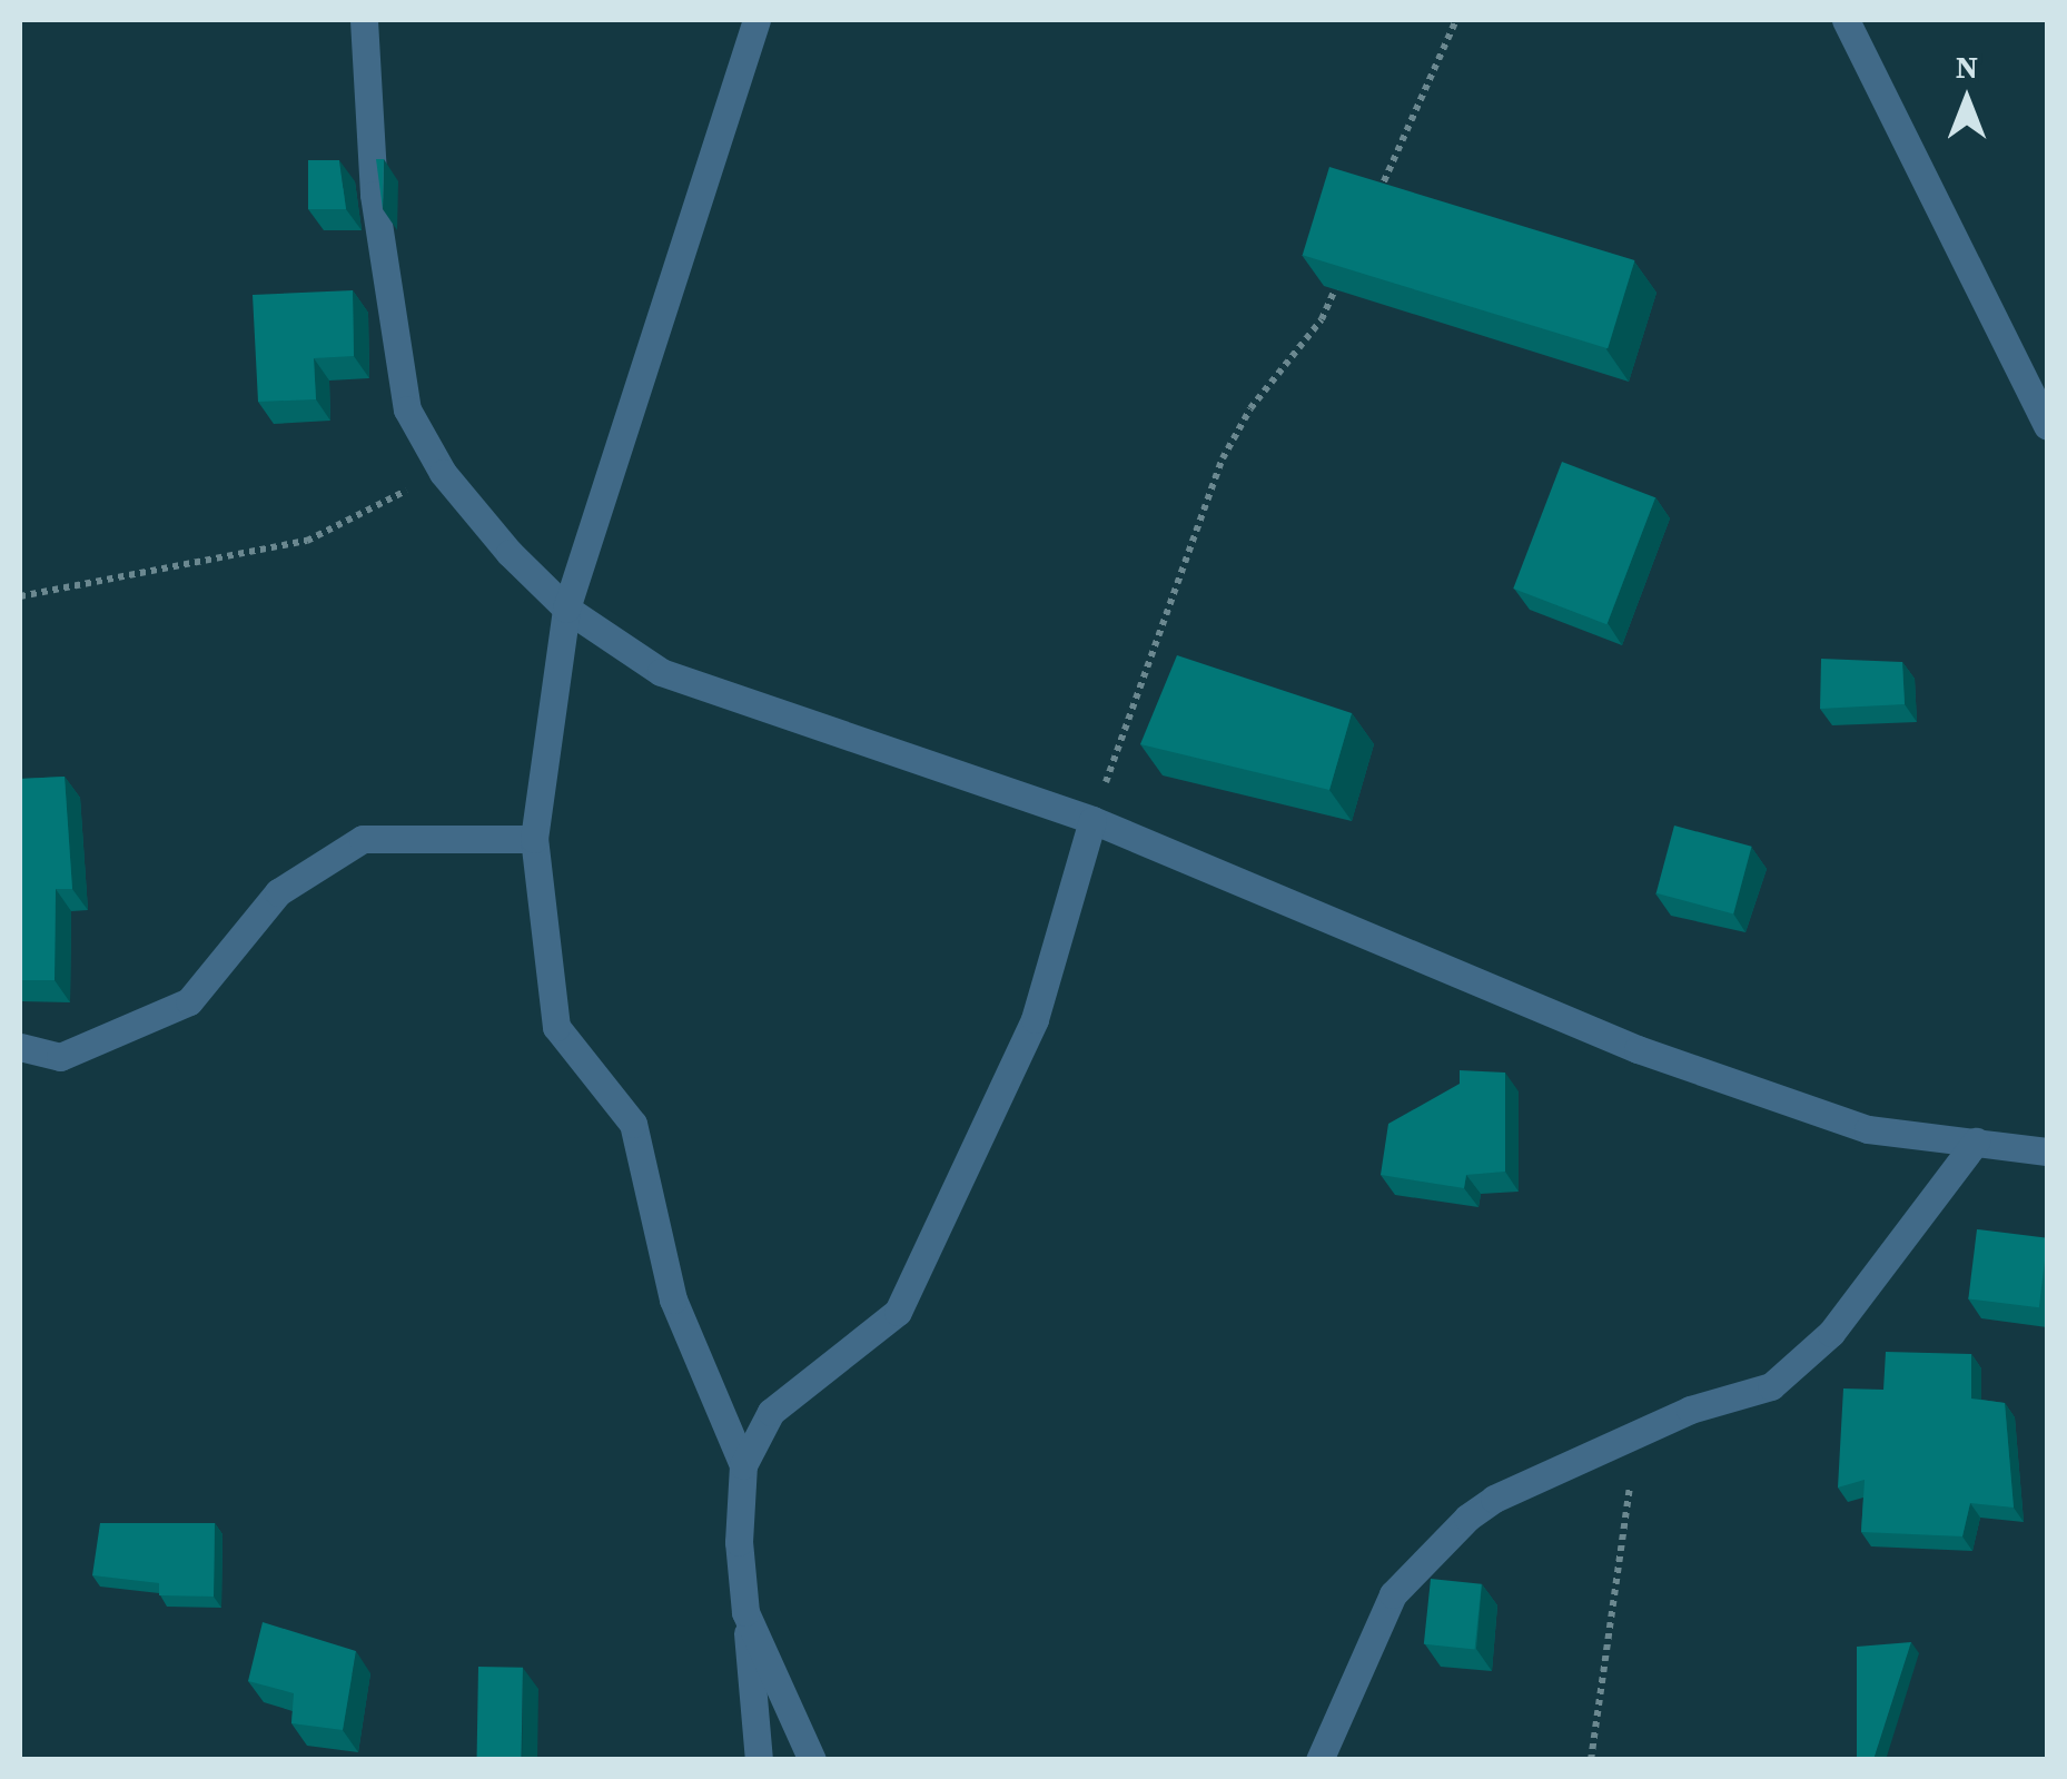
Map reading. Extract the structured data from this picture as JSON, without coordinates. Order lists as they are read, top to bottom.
{
  "north": "top"
}
